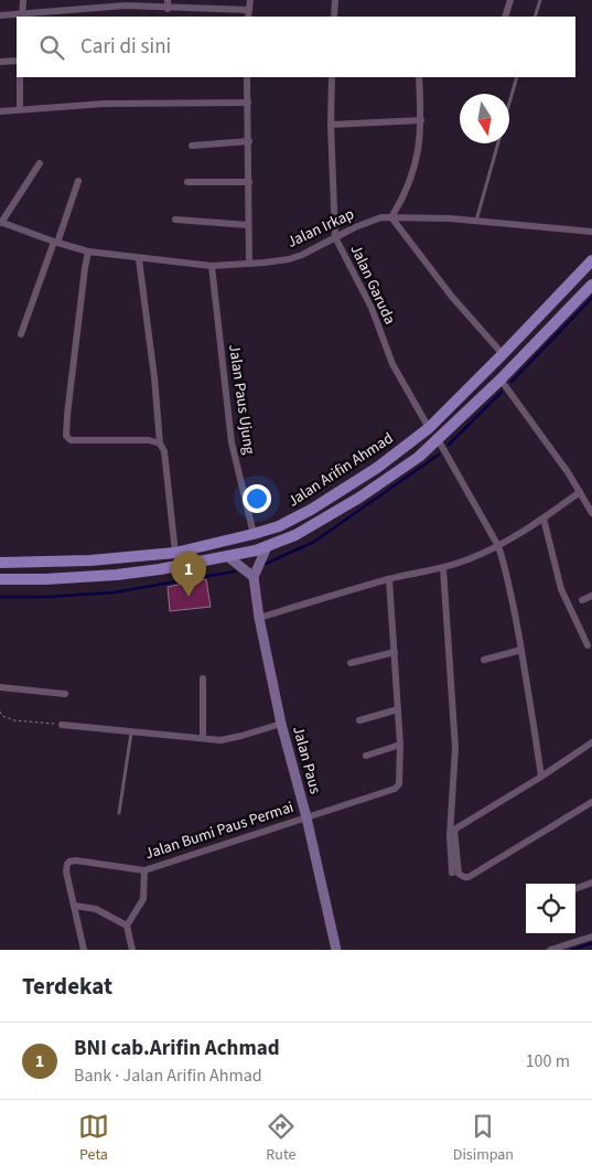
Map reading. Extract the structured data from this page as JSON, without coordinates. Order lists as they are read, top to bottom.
{
  "streets": {
    "main road": ["Jalan Arifin Ahmad", "Jalan Paus"],
    "street": [
      "Jalan Irkap",
      "Jalan Garuda",
      "Jalan Paus Ujung",
      "Jalan Bumi Paus Permai"
    ]
  },
  "crossings": [
    ["Jalan Irkap", "Jalan Garuda"],
    ["Jalan Irkap", "Jalan Paus Ujung"],
    ["Jalan Garuda", "Jalan Arifin Ahmad"],
    ["Jalan Paus Ujung", "Jalan Arifin Ahmad"],
    ["Jalan Paus", "Jalan Bumi Paus Permai"]
  ],
  "north": "bottom",
  "page": {
    "search": "Cari di sini",
    "pins": "1",
    "heading": "Terdekat",
    "list": [
      {
        "mark": "1",
        "name": "BNI cab.Arifin Achmad",
        "note": "Bank · Jalan Arifin Ahmad",
        "value": "100 m"
      }
    ],
    "nav": ["Peta", "Rute", "Disimpan"]
  }
}
